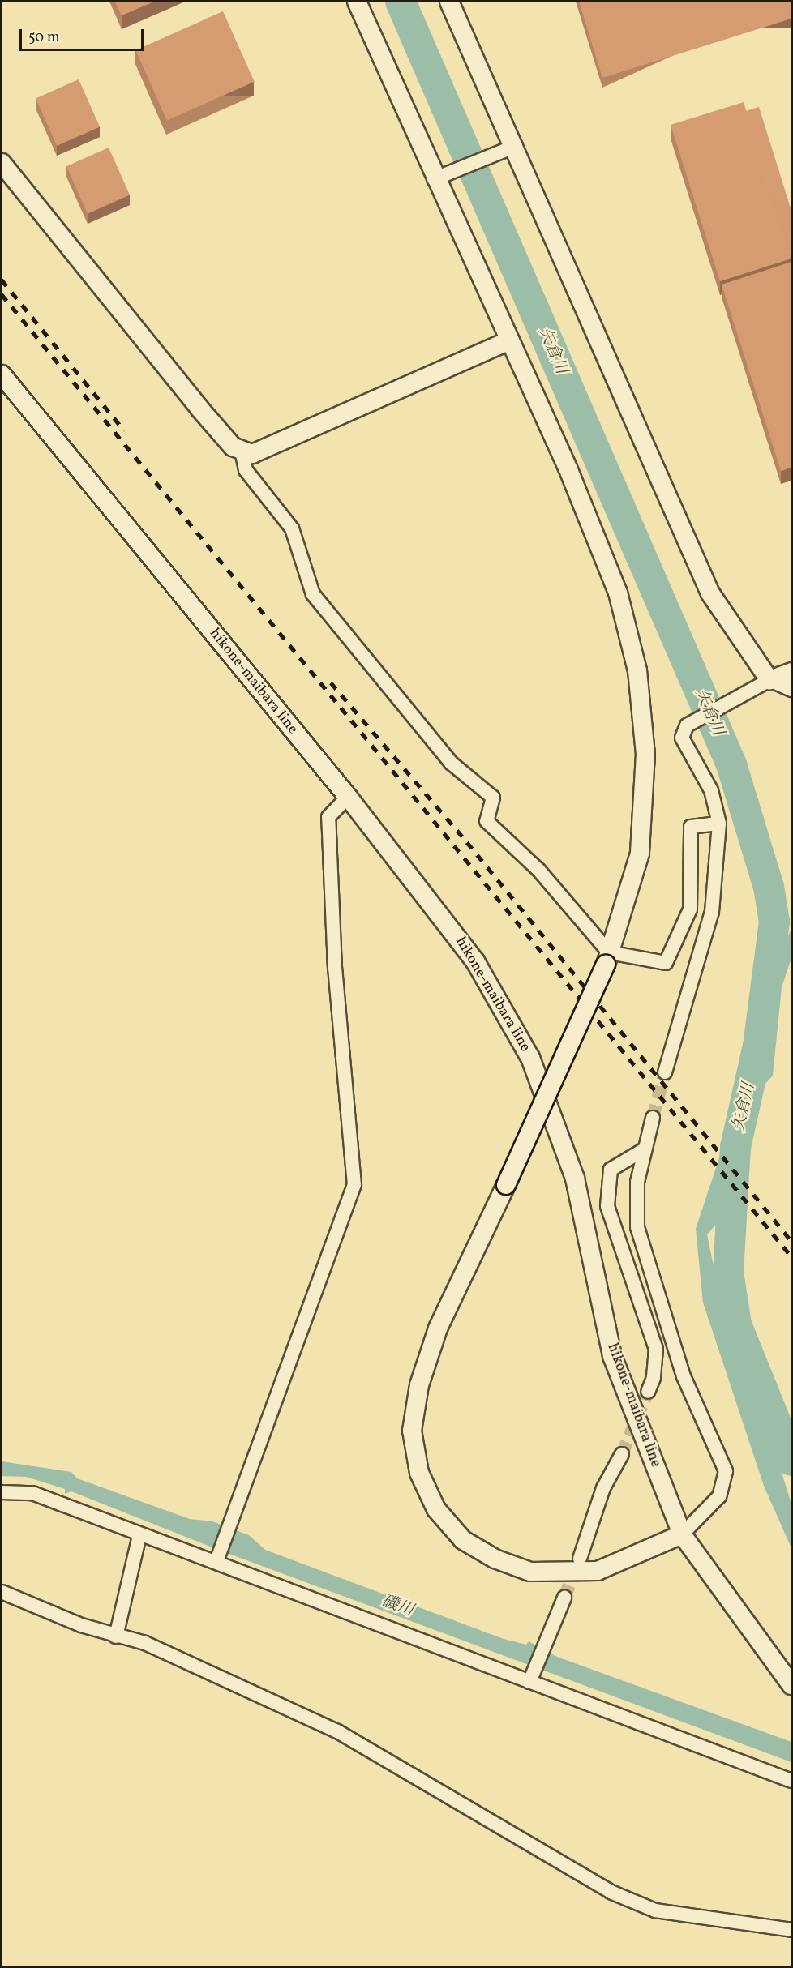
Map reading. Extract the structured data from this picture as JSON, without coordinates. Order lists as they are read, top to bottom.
{
  "streets": {
    "street": ["hikone-maibara line"]
  },
  "water": ["矢倉川", "磯川"],
  "scale_bar": "50 m"
}
